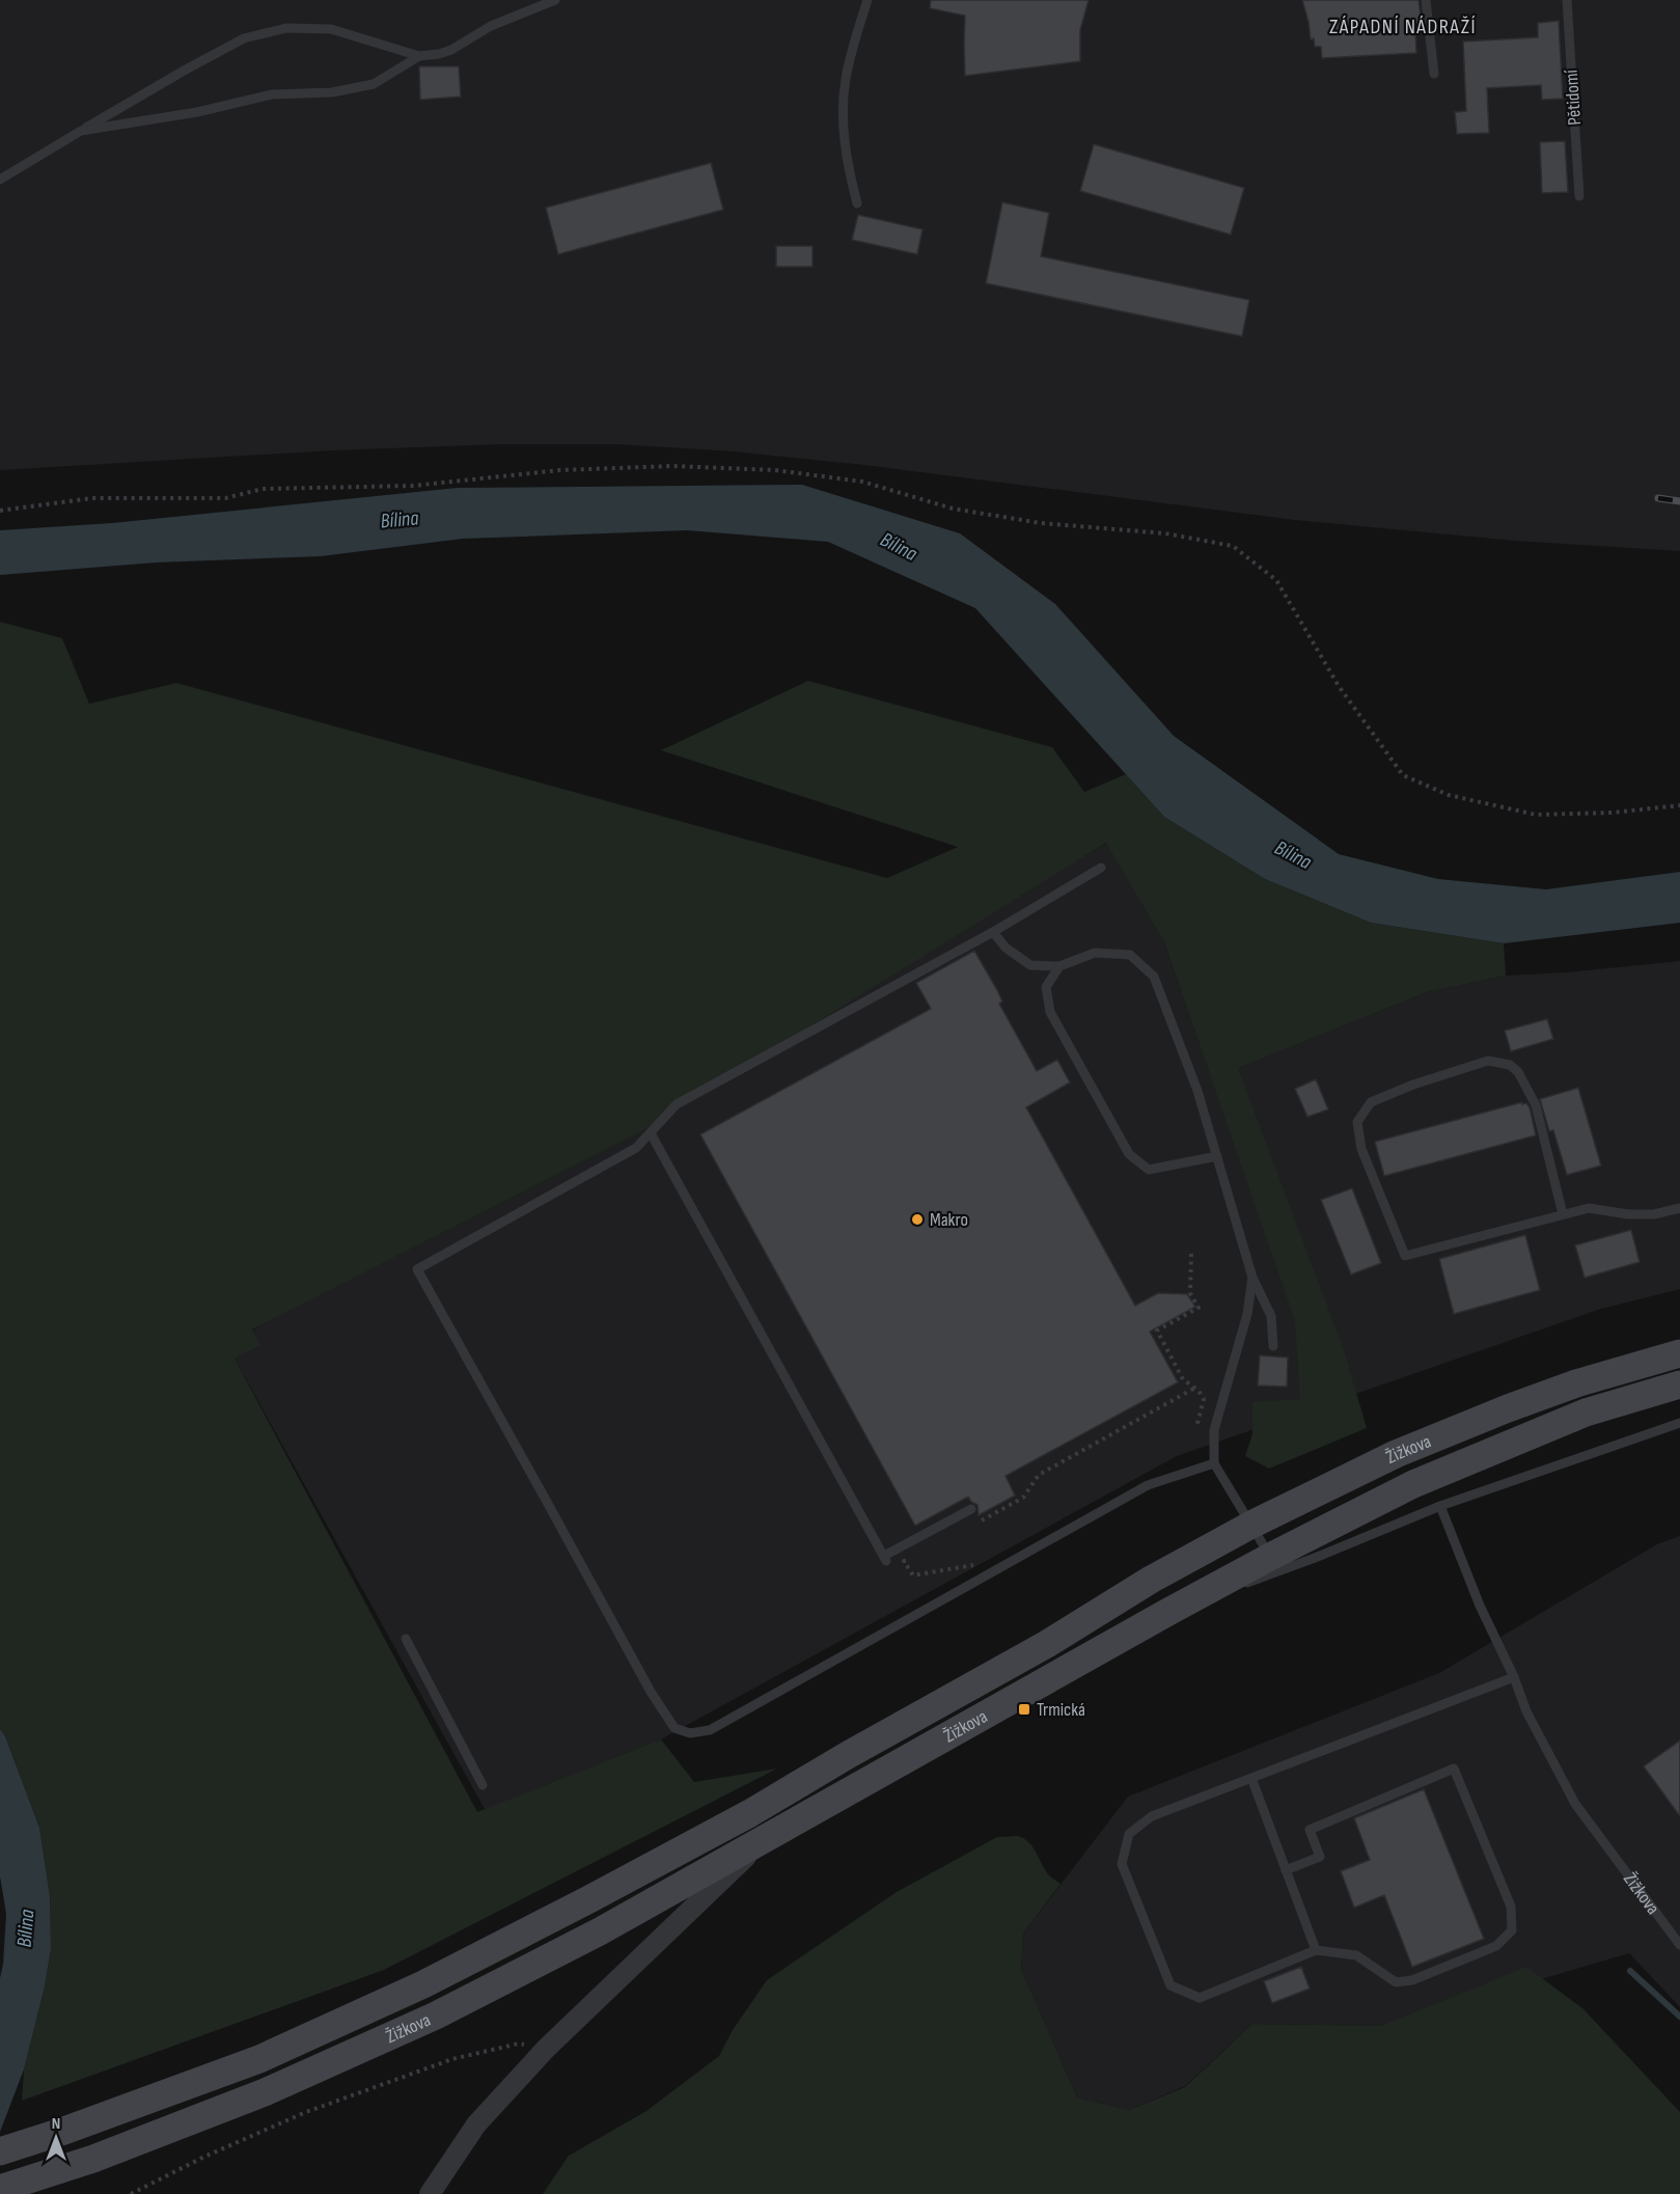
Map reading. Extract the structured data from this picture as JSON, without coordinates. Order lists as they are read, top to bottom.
{
  "streets": {
    "main road": ["Žižkova"],
    "lane": ["Pětidomí"]
  },
  "districts": ["ZÁPADNÍ NÁDRAŽÍ"],
  "water": ["Bílina"],
  "places": {
    "other": ["Makro"],
    "transit": ["Trmická"]
  },
  "north": "top"
}
